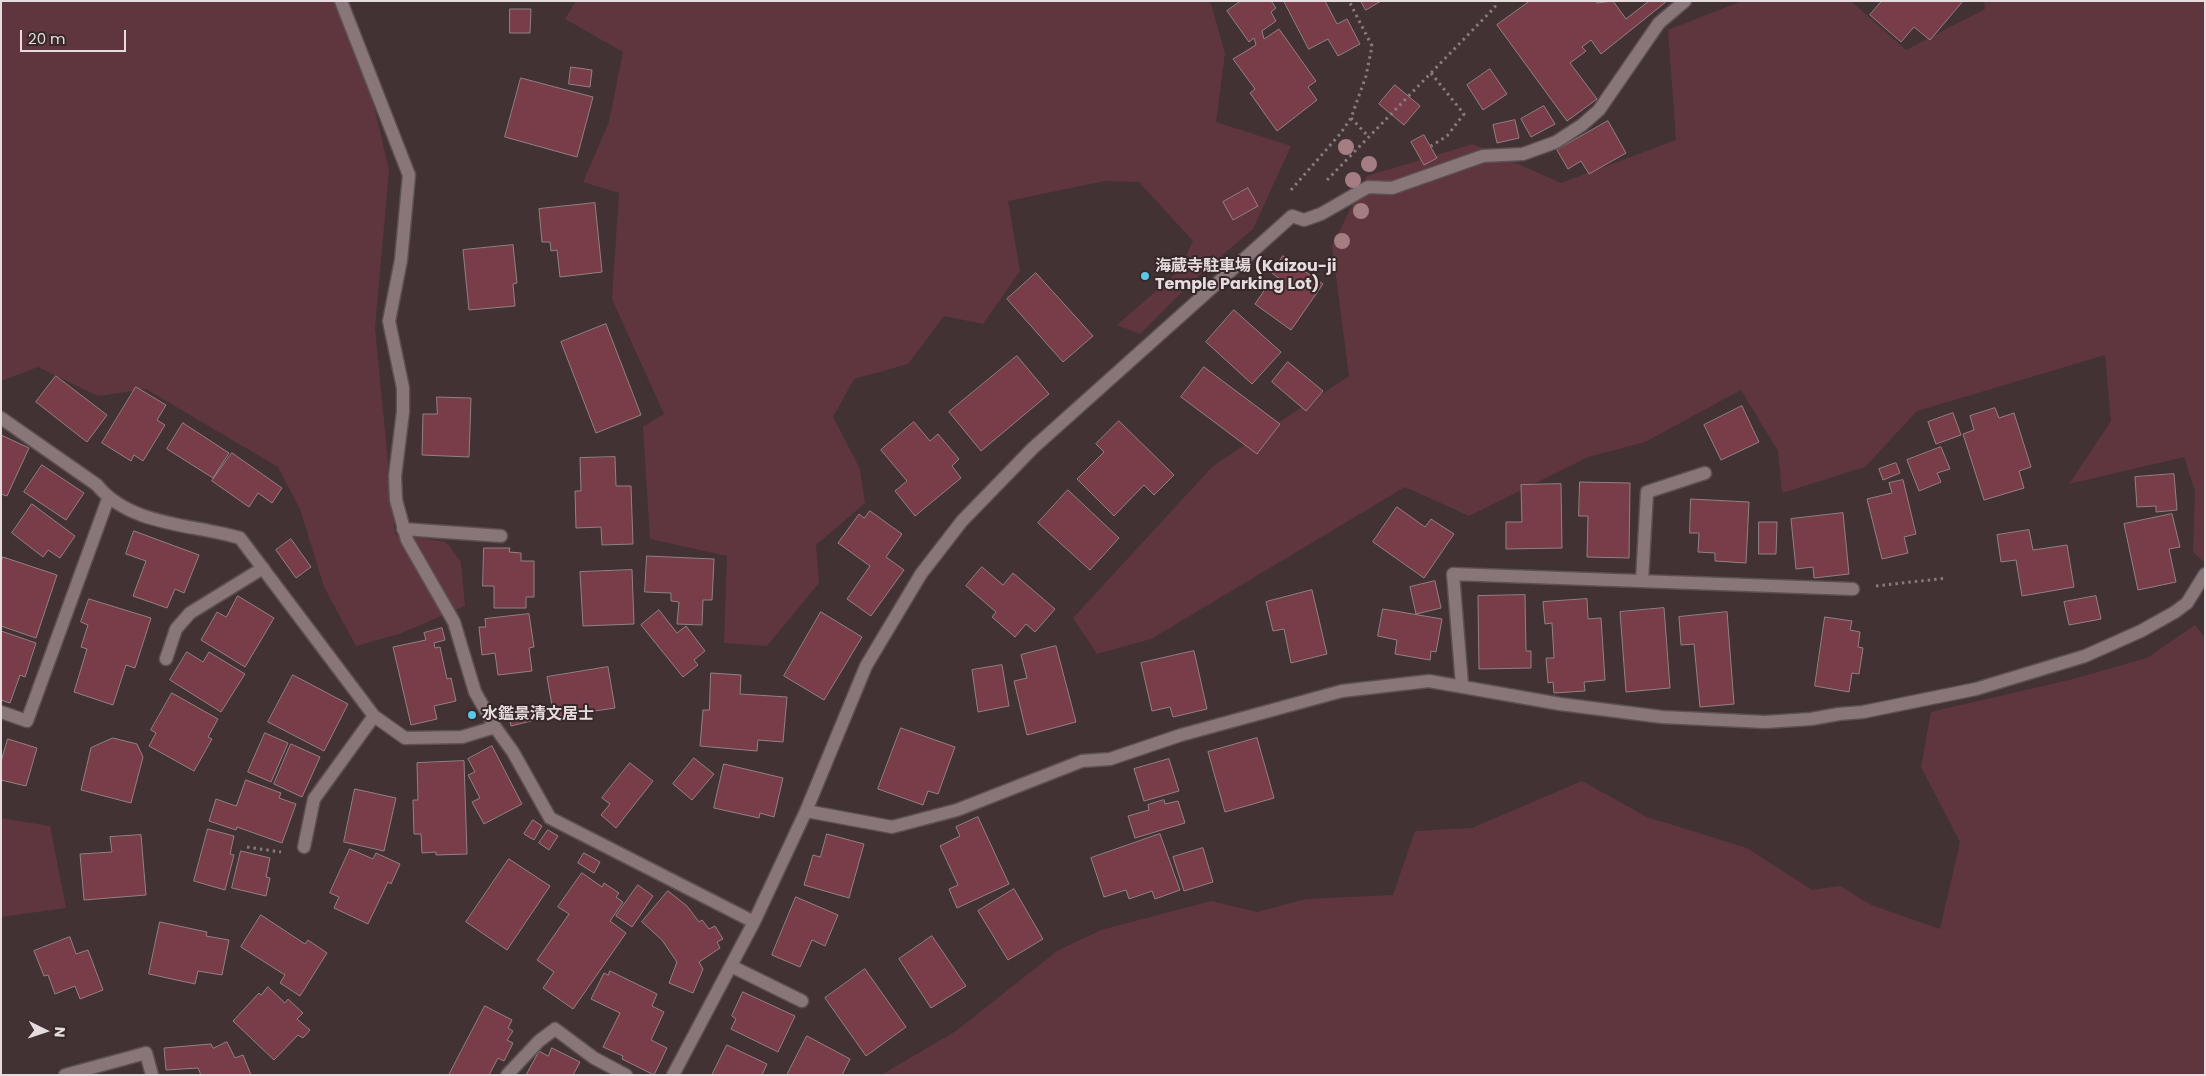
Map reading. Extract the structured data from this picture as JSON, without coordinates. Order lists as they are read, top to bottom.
{
  "places": ["海蔵寺駐車場 (Kaizou-ji Temple Parking Lot)", "水鑑景清文居士"],
  "scale_bar": "20 m",
  "north": "right"
}
